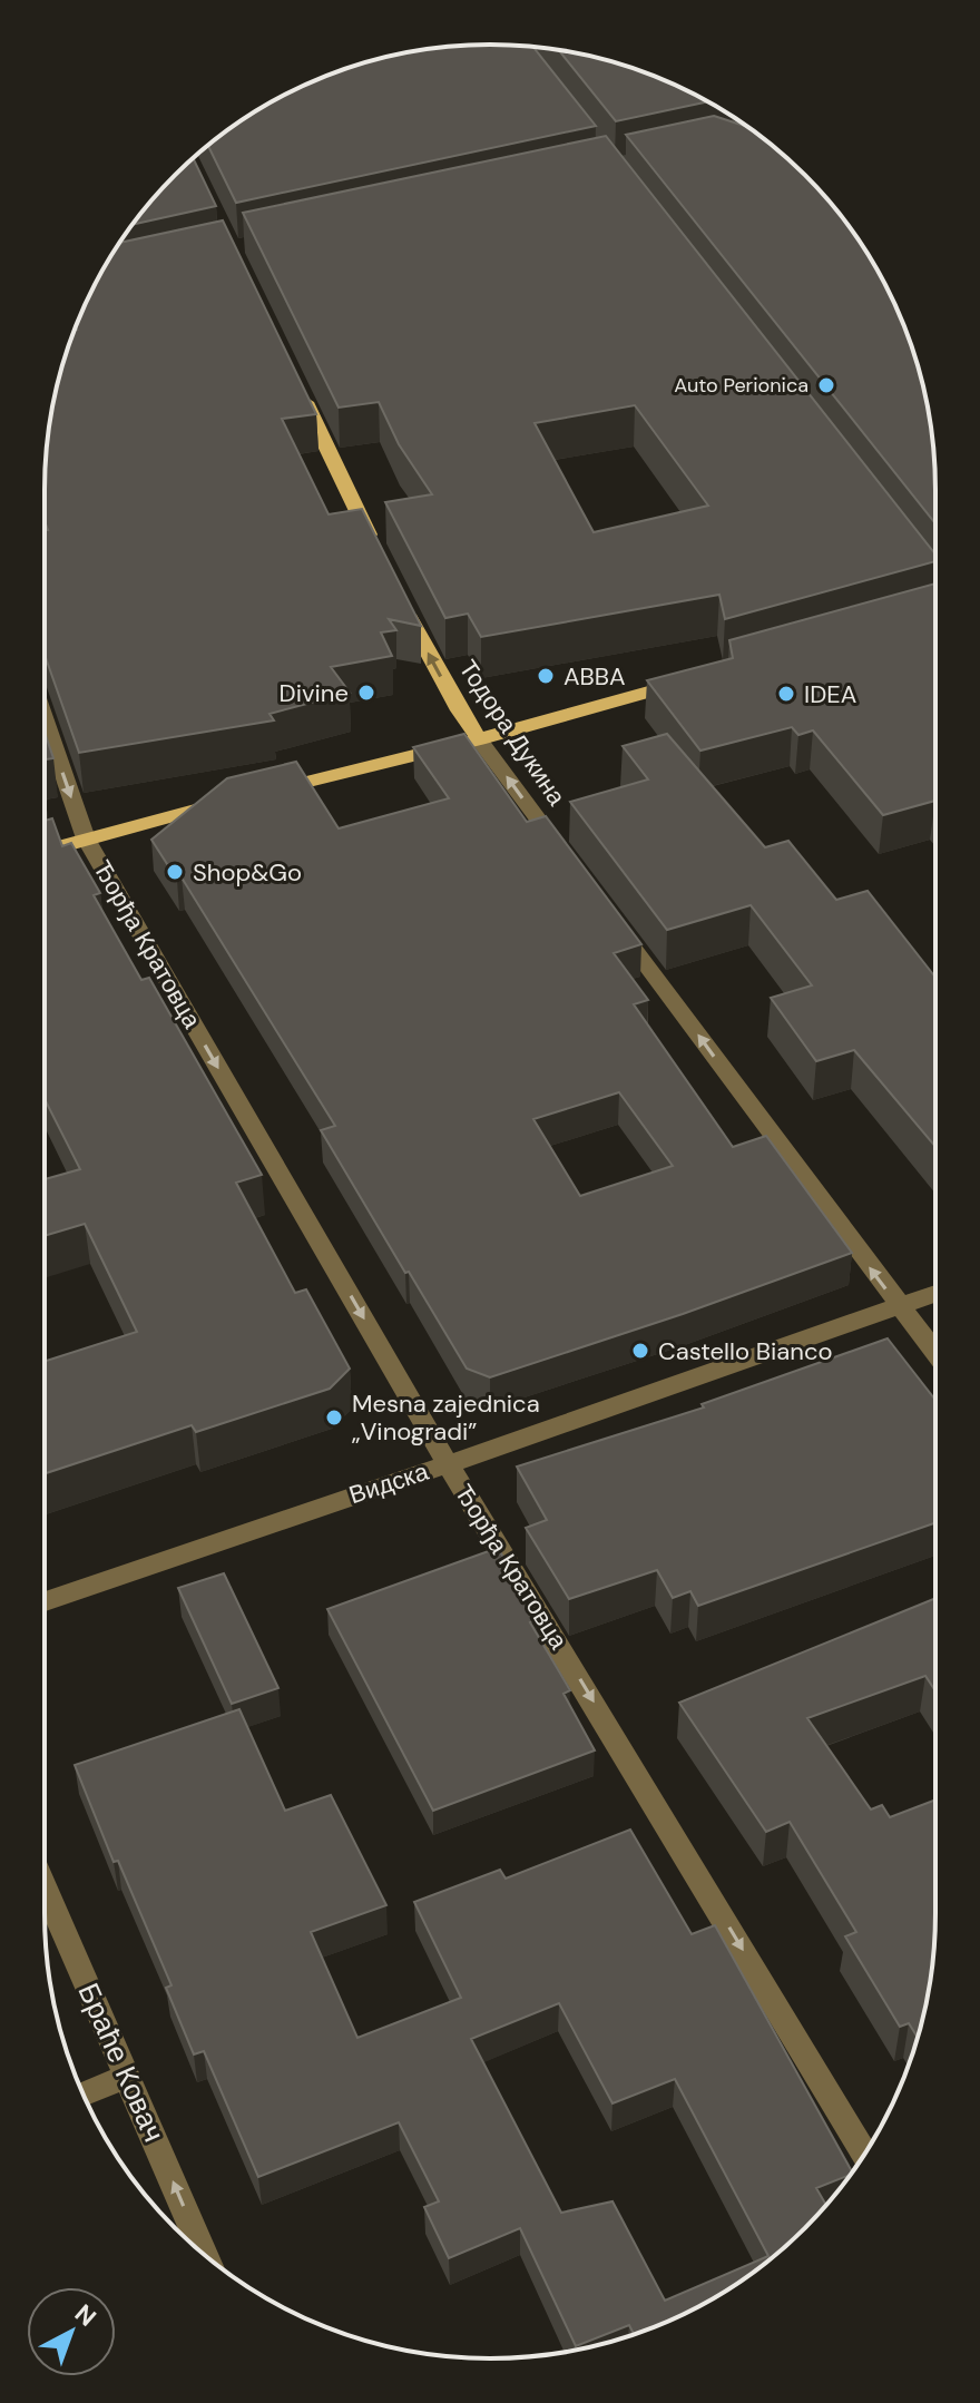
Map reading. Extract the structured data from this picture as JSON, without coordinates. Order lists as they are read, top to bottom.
{
  "streets": {
    "main road": ["Тодора Дукина"],
    "street": ["Ђорђа Кратовца", "Видска", "Браће Ковач"]
  },
  "crossings": [
    ["Ђорђа Кратовца", "Видска"]
  ],
  "one_way": ["Тодора Дукина", "Ђорђа Кратовца", "Браће Ковач"],
  "places": [
    "Auto Perionica",
    "ABBA",
    "Divine",
    "IDEA",
    "Shop&Go",
    "Castello Bianco",
    "Mesna zajednica „Vinogradi”"
  ],
  "north": "top right"
}
